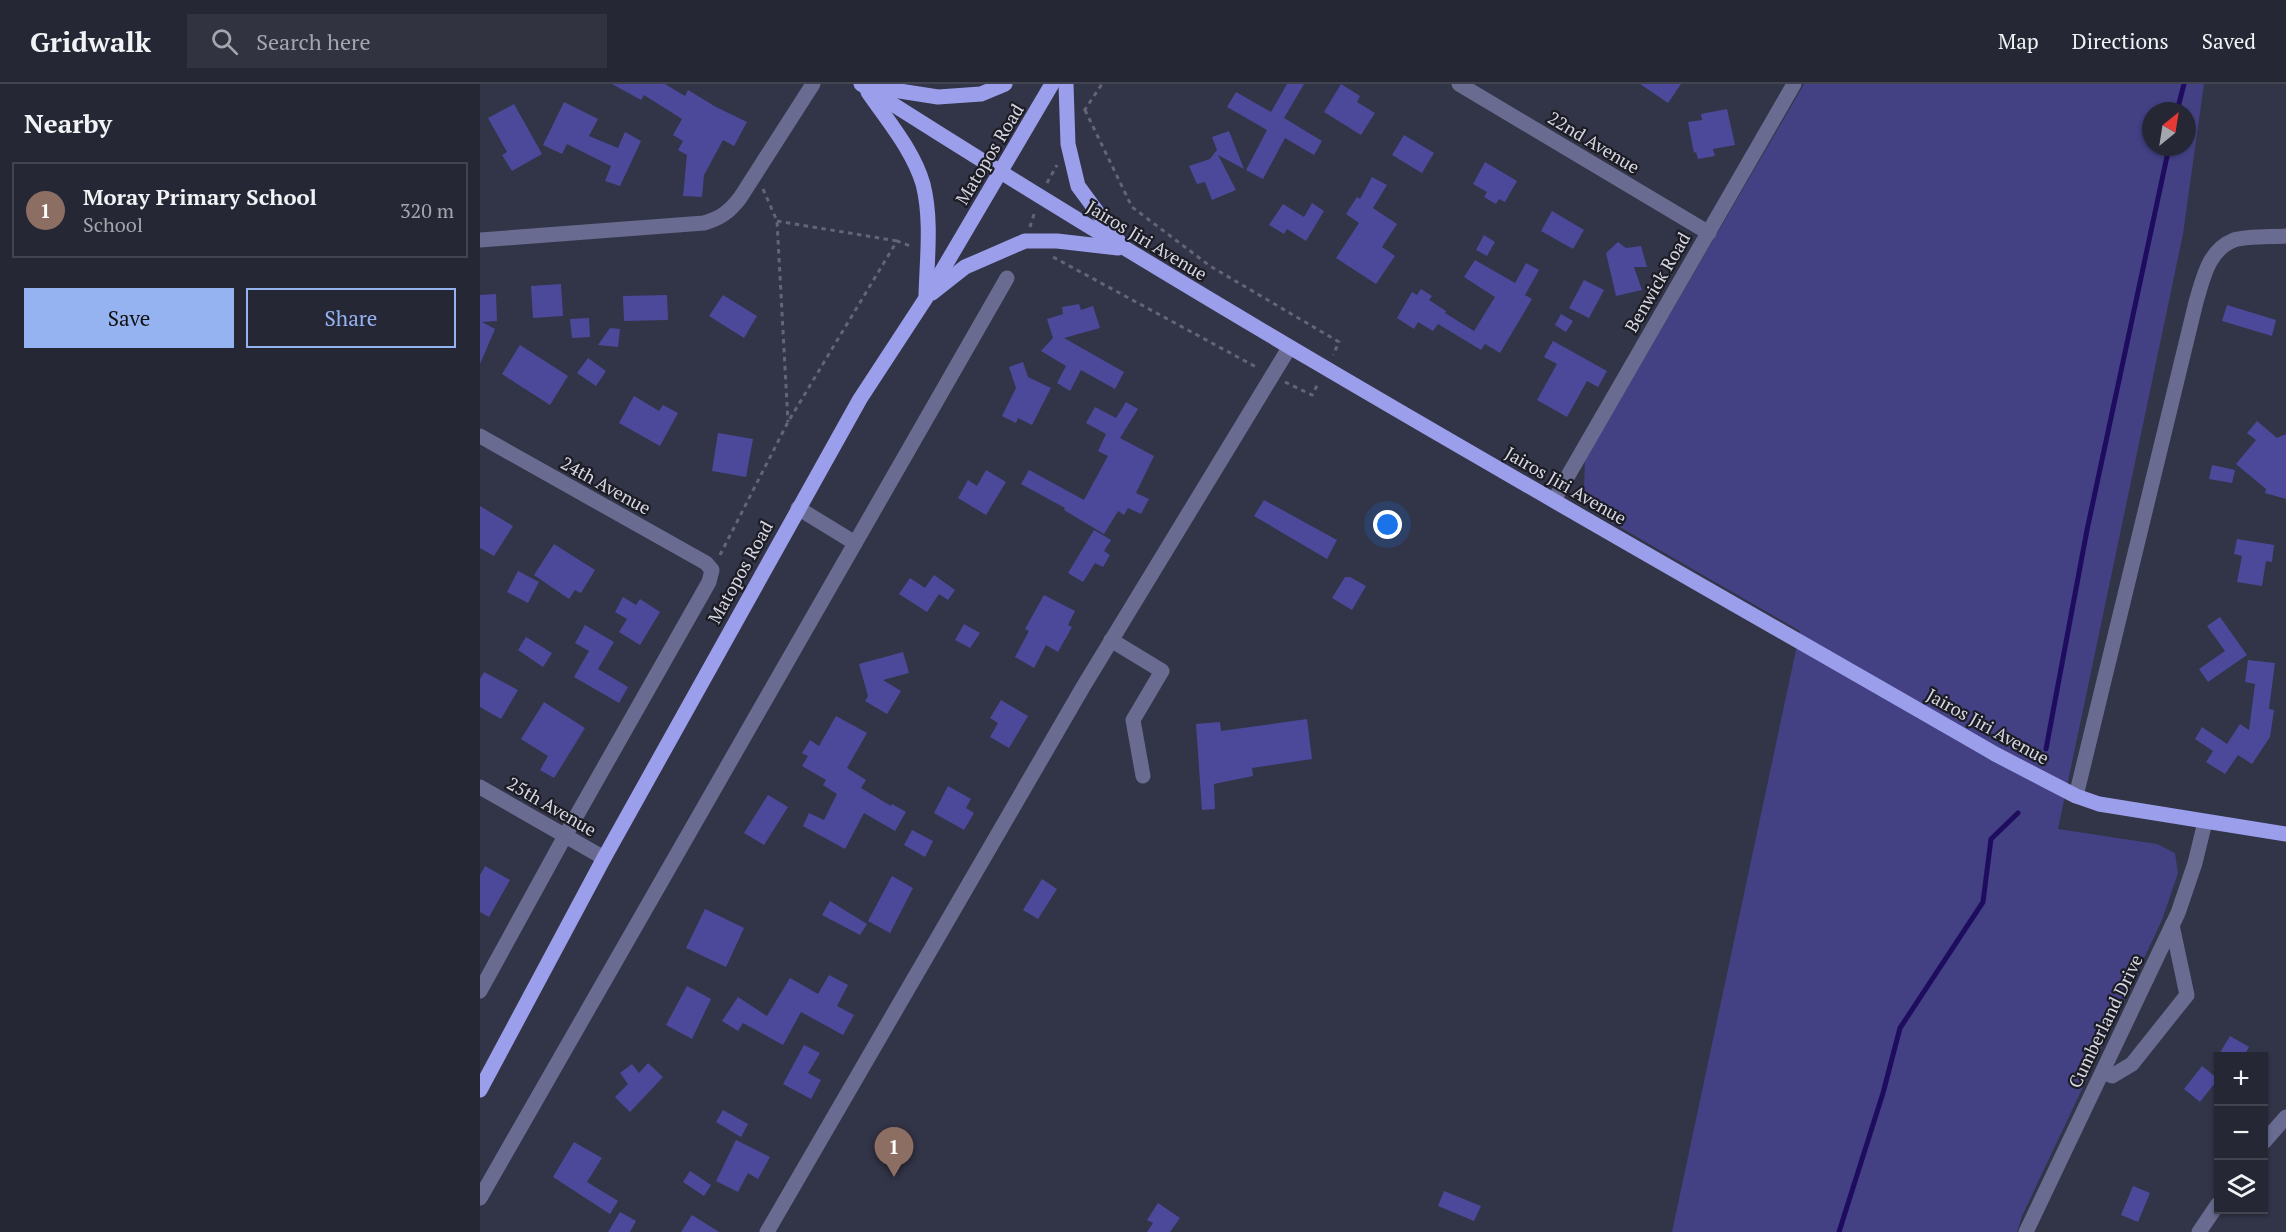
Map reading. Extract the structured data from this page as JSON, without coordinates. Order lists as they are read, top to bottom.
{
  "streets": {
    "main road": ["Matopos Road", "Jairos Jiri Avenue"],
    "street": [
      "22nd Avenue",
      "Benwick Road",
      "24th Avenue",
      "25th Avenue",
      "Cumberland Drive"
    ]
  },
  "crossings": [
    ["22nd Avenue", "Benwick Road"],
    ["Matopos Road", "Jairos Jiri Avenue"],
    ["Matopos Road", "25th Avenue"],
    ["Jairos Jiri Avenue", "Benwick Road"],
    ["Jairos Jiri Avenue", "Cumberland Drive"]
  ],
  "north": "top right",
  "page": {
    "header": "Gridwalk",
    "search": "Search here",
    "nav": ["Map", "Directions", "Saved"],
    "heading": "Nearby",
    "list": [
      {
        "mark": "1",
        "name": "Moray Primary School",
        "note": "School",
        "value": "320 m"
      }
    ],
    "buttons": ["Save", "Share"],
    "map_buttons": ["+", "−"],
    "pins": "1"
  }
}
